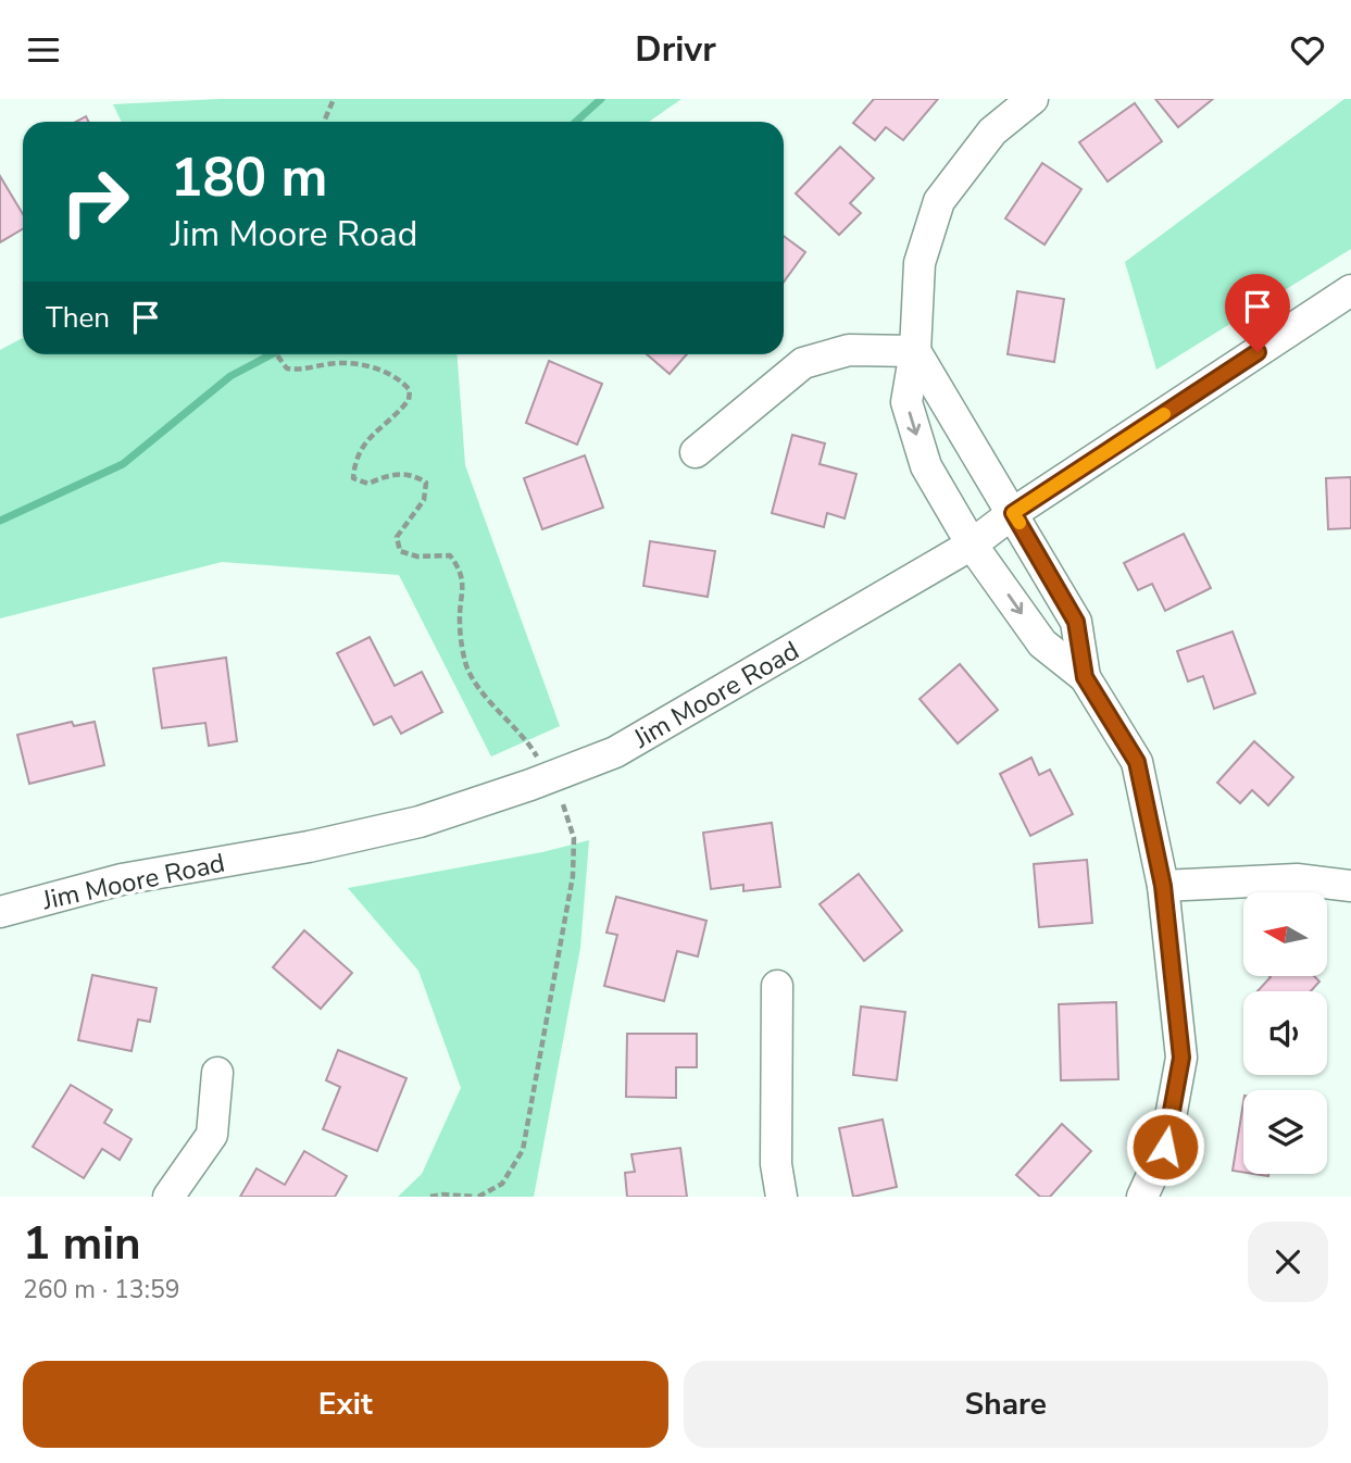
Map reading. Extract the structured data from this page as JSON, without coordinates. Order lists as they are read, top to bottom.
{
  "streets": {
    "street": ["Jim Moore Road"]
  },
  "north": "left",
  "page": {
    "header": "Drivr",
    "turn": ["180 m", "Jim Moore Road"],
    "then": "Then",
    "heading": ["1 min", "260 m · 13:59"],
    "buttons": ["Exit", "Share"]
  }
}
